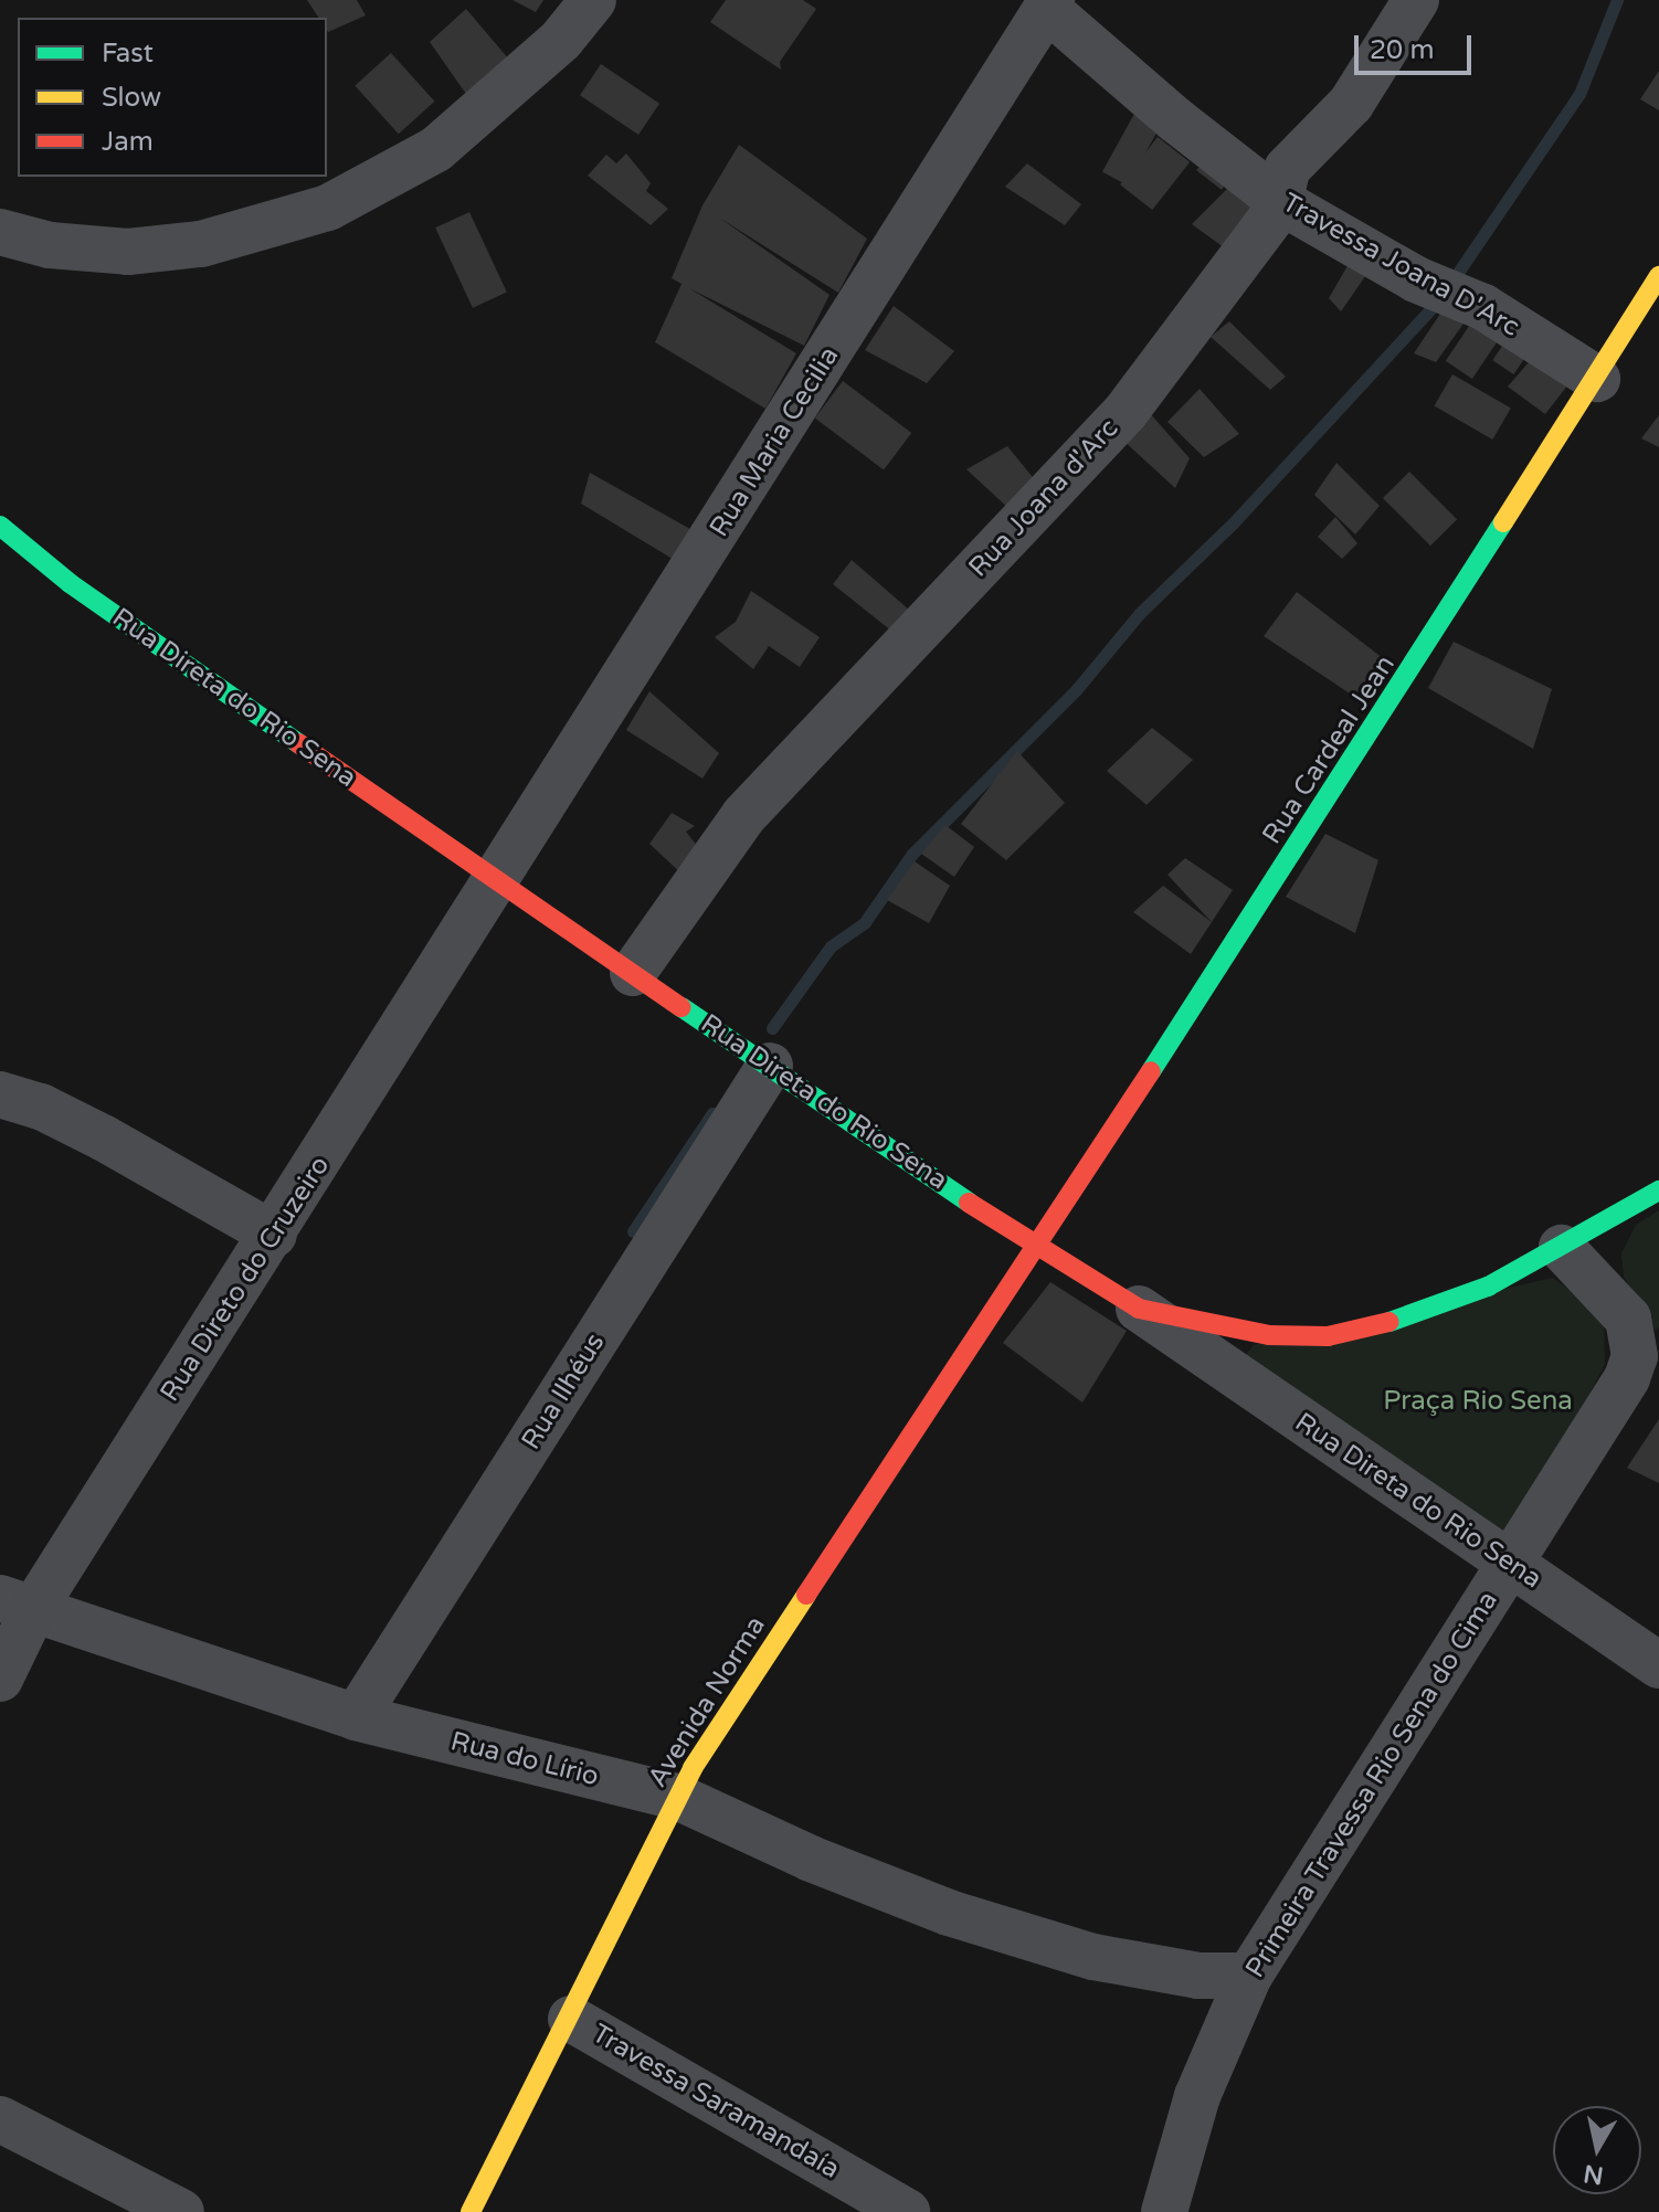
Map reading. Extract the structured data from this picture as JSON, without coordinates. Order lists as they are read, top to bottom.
{
  "streets": {
    "street": [
      "Travessa Joana D'Arc",
      "Rua Maria Cecilia",
      "Rua Joana d'Arc",
      "Rua Direta do Rio Sena",
      "Rua Cardeal Jean",
      "Rua Direto do Cruzeiro",
      "Rua Ilhéus",
      "Avenida Norma",
      "Rua do Lírio",
      "Primeira Travessa Rio Sena do Cima",
      "Travessa Saramandaía"
    ]
  },
  "crossings": [
    ["Travessa Joana D'Arc", "Rua Maria Cecilia"],
    ["Travessa Joana D'Arc", "Rua Joana d'Arc"],
    ["Travessa Joana D'Arc", "Rua Cardeal Jean"],
    ["Rua Maria Cecilia", "Rua Direta do Rio Sena"],
    ["Rua Maria Cecilia", "Rua Direto do Cruzeiro"],
    ["Rua Joana d'Arc", "Rua Direta do Rio Sena"],
    ["Rua Direta do Rio Sena", "Rua Cardeal Jean"],
    ["Rua Direta do Rio Sena", "Rua Direto do Cruzeiro"],
    ["Rua Direta do Rio Sena", "Rua Ilhéus"],
    ["Rua Direta do Rio Sena", "Avenida Norma"],
    ["Rua Direta do Rio Sena", "Primeira Travessa Rio Sena do Cima"],
    ["Rua Cardeal Jean", "Avenida Norma"],
    ["Rua Direto do Cruzeiro", "Rua do Lírio"],
    ["Rua Ilhéus", "Rua do Lírio"],
    ["Avenida Norma", "Rua do Lírio"],
    ["Avenida Norma", "Travessa Saramandaía"],
    ["Rua do Lírio", "Primeira Travessa Rio Sena do Cima"]
  ],
  "parks": ["Praça Rio Sena"],
  "legend": ["Fast", "Slow", "Jam"],
  "scale_bar": "20 m",
  "north": "bottom"
}
